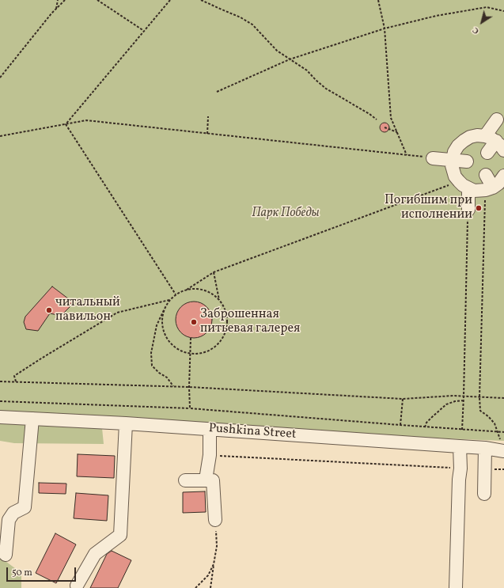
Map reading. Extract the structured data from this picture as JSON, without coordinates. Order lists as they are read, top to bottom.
{
  "streets": {
    "street": ["Pushkina Street"]
  },
  "parks": ["Парк Победы"],
  "places": ["Погибшим при исполнении", "читальный павильон", "Заброшенная питьевая галерея"],
  "scale_bar": "50 m",
  "north": "bottom left"
}
